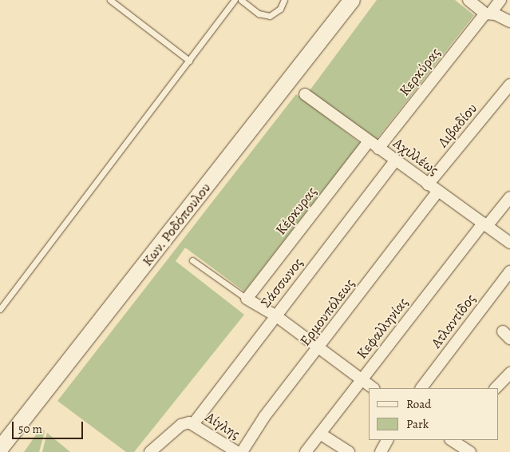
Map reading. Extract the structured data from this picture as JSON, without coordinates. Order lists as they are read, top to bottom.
{
  "streets": {
    "street": [
      "Κερκύρας",
      "Λιβαδίου",
      "Αχιλλέως",
      "Κέρκυρας",
      "Κων. Ροδόπουλου",
      "Σάσσωνος",
      "Ερμουπόλεως",
      "Ατλαντίδος",
      "Κεφαλληνίας",
      "Αίγλης"
    ]
  },
  "crossings": [
    ["Κερκύρας", "Αχιλλέως"],
    ["Λιβαδίου", "Αχιλλέως"],
    ["Αχιλλέως", "Κέρκυρας"],
    ["Αχιλλέως", "Σάσσωνος"],
    ["Αχιλλέως", "Ερμουπόλεως"],
    ["Αχιλλέως", "Κεφαλληνίας"],
    ["Σάσσωνος", "Αίγλης"]
  ],
  "legend": ["Road", "Park"],
  "scale_bar": "50 m"
}
